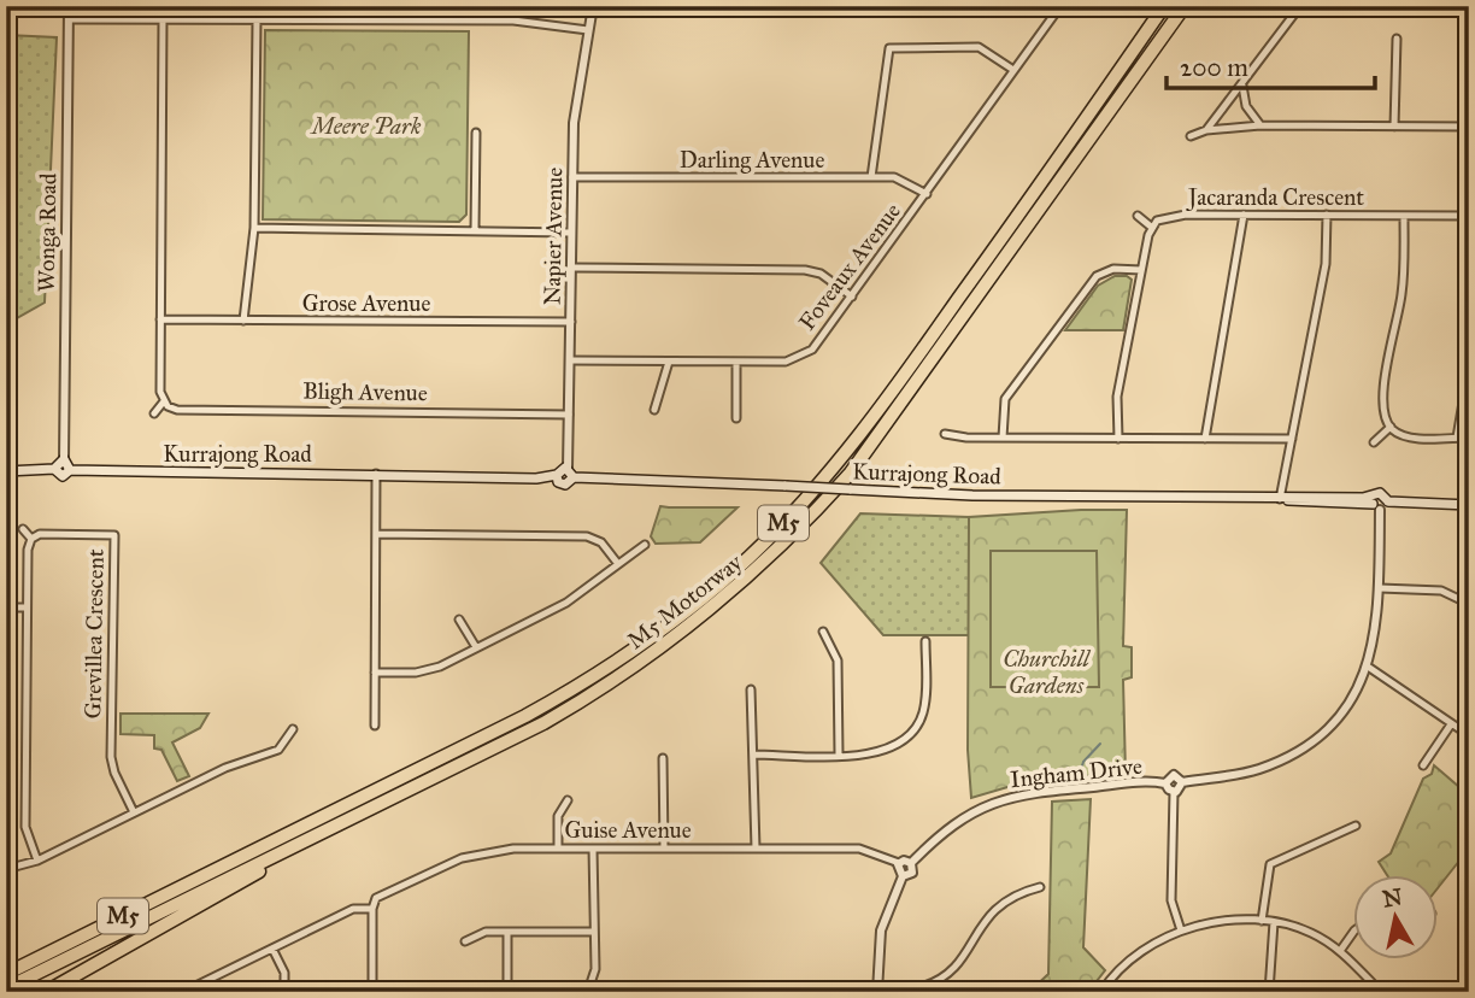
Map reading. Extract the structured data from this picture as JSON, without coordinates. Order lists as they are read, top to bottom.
{
  "streets": {
    "highway": ["M5", "M5 Motorway"],
    "main road": ["Kurrajong Road"],
    "street": [
      "Darling Avenue",
      "Jacaranda Crescent",
      "Wonga Road",
      "Napier Avenue",
      "Foveaux Avenue",
      "Grose Avenue",
      "Bligh Avenue",
      "Grevillea Crescent",
      "Ingham Drive",
      "Guise Avenue"
    ]
  },
  "crossings": [
    ["Darling Avenue", "Napier Avenue"],
    ["Darling Avenue", "Foveaux Avenue"],
    ["Napier Avenue", "Foveaux Avenue"],
    ["Napier Avenue", "Grose Avenue"],
    ["Napier Avenue", "Bligh Avenue"],
    ["Napier Avenue", "Kurrajong Road"]
  ],
  "parks": ["Meere Park", "Churchill Gardens"],
  "scale_bar": "200 m",
  "north": "top"
}
